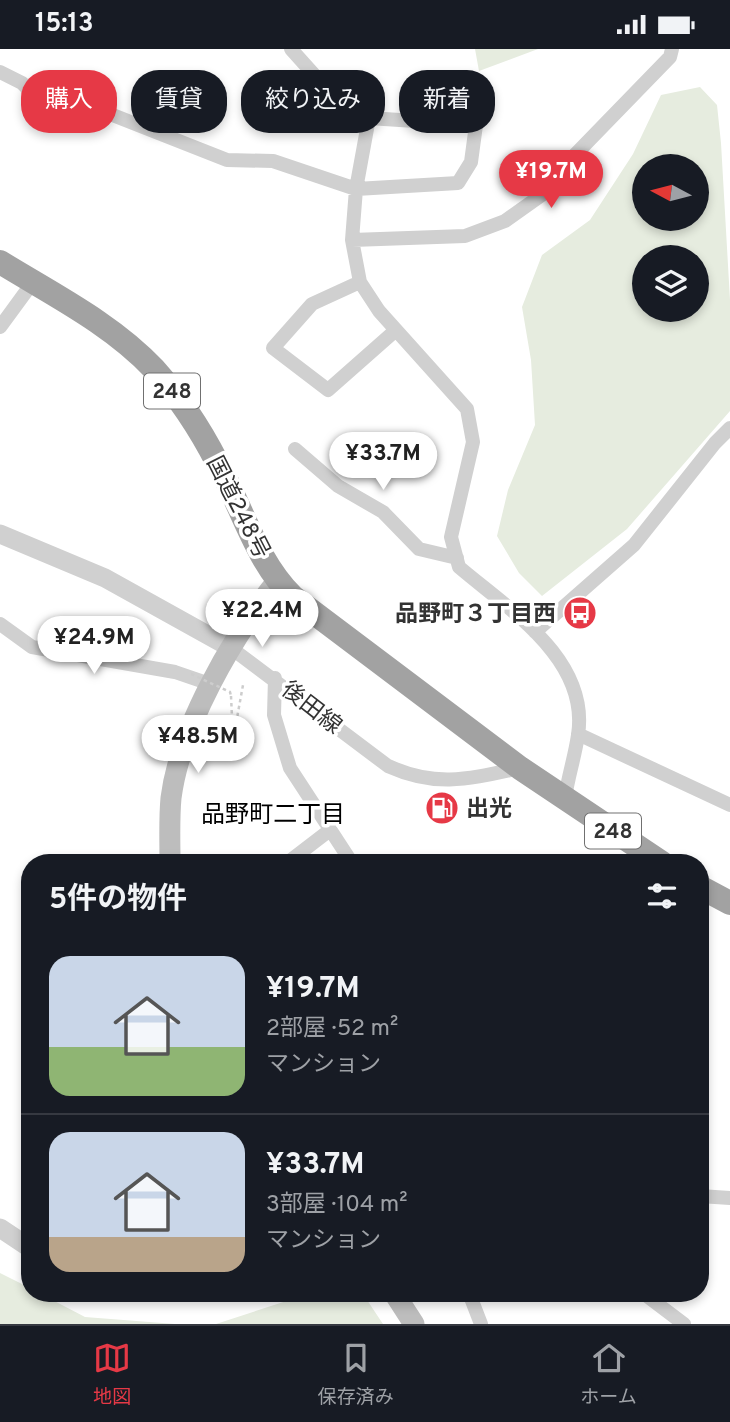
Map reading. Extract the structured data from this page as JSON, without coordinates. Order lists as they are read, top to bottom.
{
  "streets": {
    "highway": ["248", "国道248号"],
    "street": ["後田線"]
  },
  "crossings": [
    ["国道248号", "後田線"]
  ],
  "districts": ["品野町二丁目"],
  "places": {
    "bus stop": ["品野町３丁目西"],
    "fuel station": ["出光"]
  },
  "north": "left",
  "page": {
    "status": "15:13",
    "chip": [
      "購入",
      "賃貸",
      "絞り込み",
      "新着"
    ],
    "price": [
      "¥19.7M",
      "¥33.7M",
      "¥22.4M",
      "¥24.9M",
      "¥48.5M"
    ],
    "heading": "5件の物件",
    "list": [
      {
        "name": "¥19.7M",
        "note": "2部屋 · 52 m² · マンション"
      },
      {
        "name": "¥33.7M",
        "note": "3部屋 · 104 m² · マンション"
      }
    ],
    "tabs": ["地図", "保存済み", "ホーム"]
  }
}
